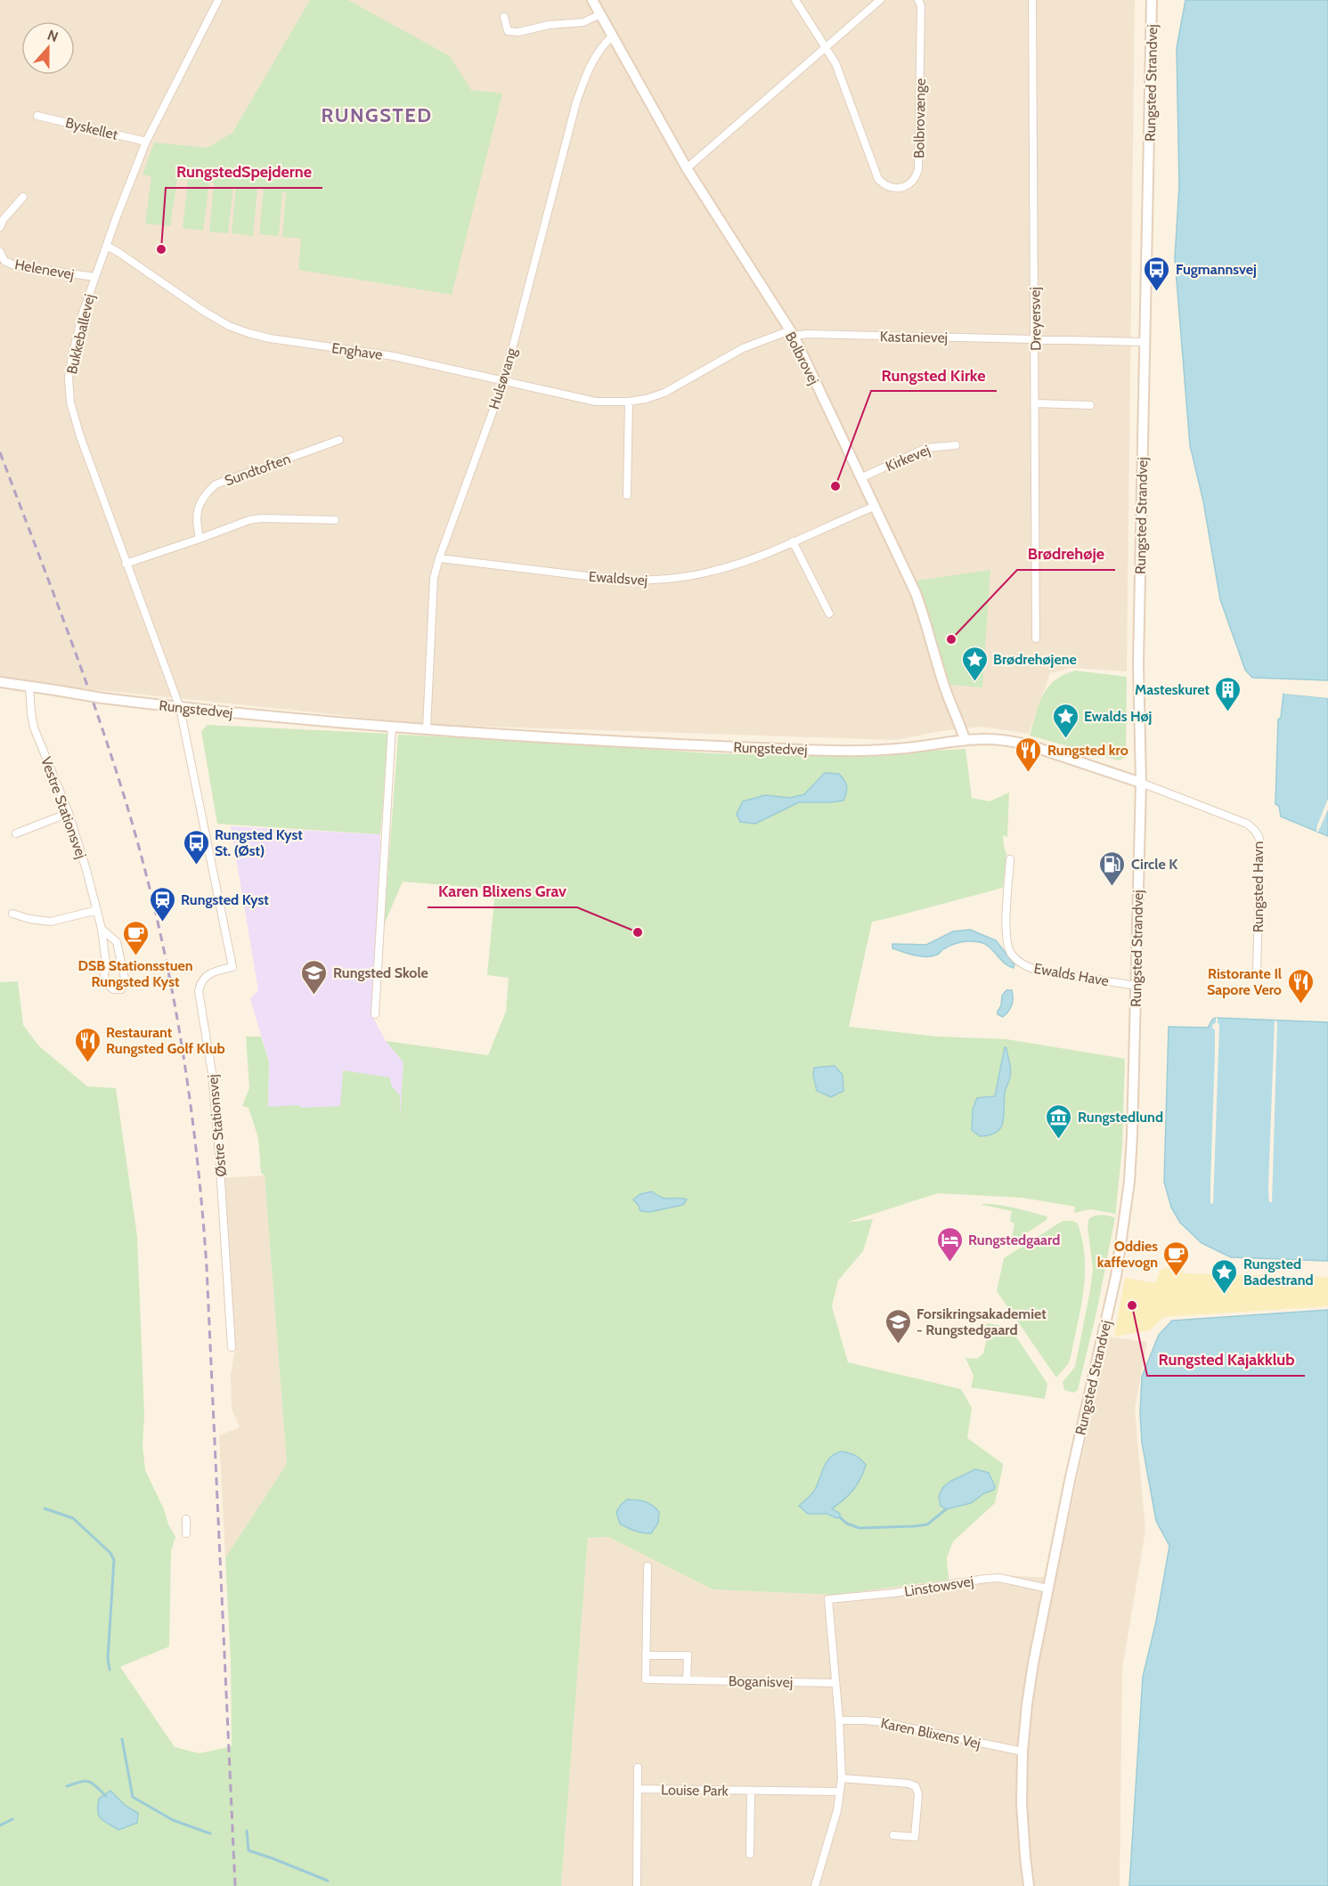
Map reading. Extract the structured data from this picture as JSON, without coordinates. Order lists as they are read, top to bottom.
{
  "streets": {
    "main road": ["Rungsted Strandvej", "Bolbrovej", "Rungstedvej"],
    "street": [
      "Bolbrovænge",
      "Byskellet",
      "Helenevej",
      "Dreyersvej",
      "Bukkeballevej",
      "Kastanievej",
      "Enghave",
      "Hulsøvang",
      "Kirkevej",
      "Sundtoften",
      "Ewaldsvej",
      "Vestre Stationsvej",
      "Rungsted Havn",
      "Ewalds Have",
      "Østre Stationsvej",
      "Linstowsvej",
      "Boganisvej",
      "Karen Blixens Vej",
      "Louise Park"
    ]
  },
  "crossings": [
    ["Rungsted Strandvej", "Rungstedvej"],
    ["Rungsted Strandvej", "Rungsted Havn"],
    ["Rungsted Strandvej", "Ewalds Have"],
    ["Rungsted Strandvej", "Linstowsvej"],
    ["Rungsted Strandvej", "Karen Blixens Vej"],
    ["Byskellet", "Bukkeballevej"],
    ["Helenevej", "Bukkeballevej"],
    ["Dreyersvej", "Kastanievej"],
    ["Bukkeballevej", "Enghave"],
    ["Bukkeballevej", "Rungstedvej"],
    ["Bukkeballevej", "Østre Stationsvej"],
    ["Kastanievej", "Enghave"],
    ["Kastanievej", "Bolbrovej"],
    ["Enghave", "Bolbrovej"],
    ["Enghave", "Hulsøvang"],
    ["Bolbrovej", "Hulsøvang"],
    ["Bolbrovej", "Kirkevej"],
    ["Bolbrovej", "Ewaldsvej"],
    ["Bolbrovej", "Rungstedvej"],
    ["Hulsøvang", "Ewaldsvej"],
    ["Hulsøvang", "Rungstedvej"],
    ["Rungstedvej", "Vestre Stationsvej"],
    ["Rungstedvej", "Rungsted Havn"],
    ["Rungstedvej", "Østre Stationsvej"],
    ["Linstowsvej", "Boganisvej"]
  ],
  "districts": ["RUNGSTED"],
  "places": {
    "other": [
      "RungstedSpejderne",
      "Rungsted Kirke",
      "Brødrehøje",
      "Karen Blixens Grav",
      "Rungsted Kajakklub"
    ],
    "bus stop": ["Fugmannsvej", "Rungsted Kyst St. (Øst)"],
    "place": ["Brødrehøjene", "Ewalds Høj", "Rungsted Badestrand"],
    "building": ["Masteskuret"],
    "restaurant": ["Rungsted kro", "Ristorante Il Sapore Vero", "Restaurant Rungsted Golf Klub"],
    "fuel station": ["Circle K"],
    "station": ["Rungsted Kyst"],
    "cafe": ["DSB Stationsstuen Rungsted Kyst", "Oddies kaffevogn"],
    "school or university": ["Rungsted Skole", "Forsikringsakademiet - Rungstedgaard"],
    "museum": ["Rungstedlund"],
    "hotel": ["Rungstedgaard"]
  },
  "north": "top"
}
